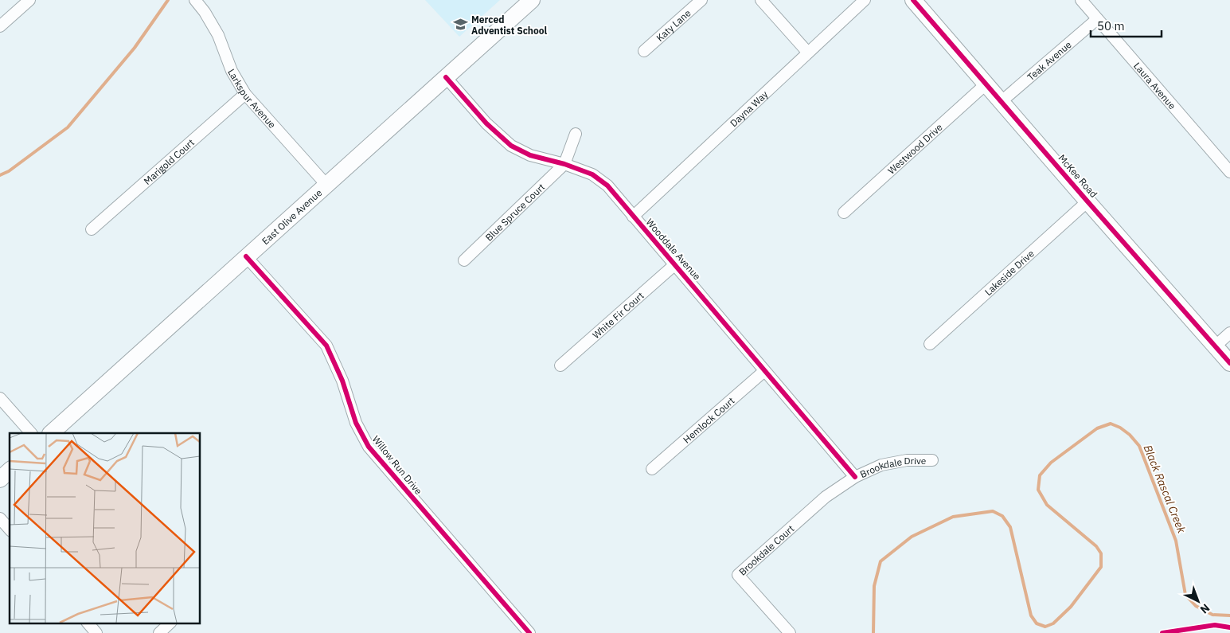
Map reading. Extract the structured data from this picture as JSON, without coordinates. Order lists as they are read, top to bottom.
{
  "streets": {
    "main road": ["McKee Road", "East Olive Avenue"],
    "street": [
      "Katy Lane",
      "Teak Avenue",
      "Laura Avenue",
      "Larkspur Avenue",
      "Dayna Way",
      "Westwood Drive",
      "Marigold Court",
      "Blue Spruce Court",
      "Wooddale Avenue",
      "Lakeside Drive",
      "White Fir Court",
      "Hemlock Court",
      "Willow Run Drive",
      "Brookdale Drive",
      "Brookdale Court"
    ]
  },
  "crossings": [
    ["Teak Avenue", "Laura Avenue"],
    ["Teak Avenue", "McKee Road"],
    ["Larkspur Avenue", "Marigold Court"],
    ["Larkspur Avenue", "East Olive Avenue"],
    ["Dayna Way", "Wooddale Avenue"],
    ["Westwood Drive", "McKee Road"],
    ["McKee Road", "Lakeside Drive"],
    ["Blue Spruce Court", "Wooddale Avenue"],
    ["East Olive Avenue", "Wooddale Avenue"],
    ["East Olive Avenue", "Willow Run Drive"],
    ["Wooddale Avenue", "White Fir Court"],
    ["Wooddale Avenue", "Hemlock Court"],
    ["Wooddale Avenue", "Brookdale Drive"],
    ["Wooddale Avenue", "Brookdale Court"],
    ["Brookdale Drive", "Brookdale Court"]
  ],
  "water": ["Black Rascal Creek"],
  "places": {
    "school or university": ["Merced Adventist School"]
  },
  "scale_bar": "50 m",
  "north": "bottom right"
}
